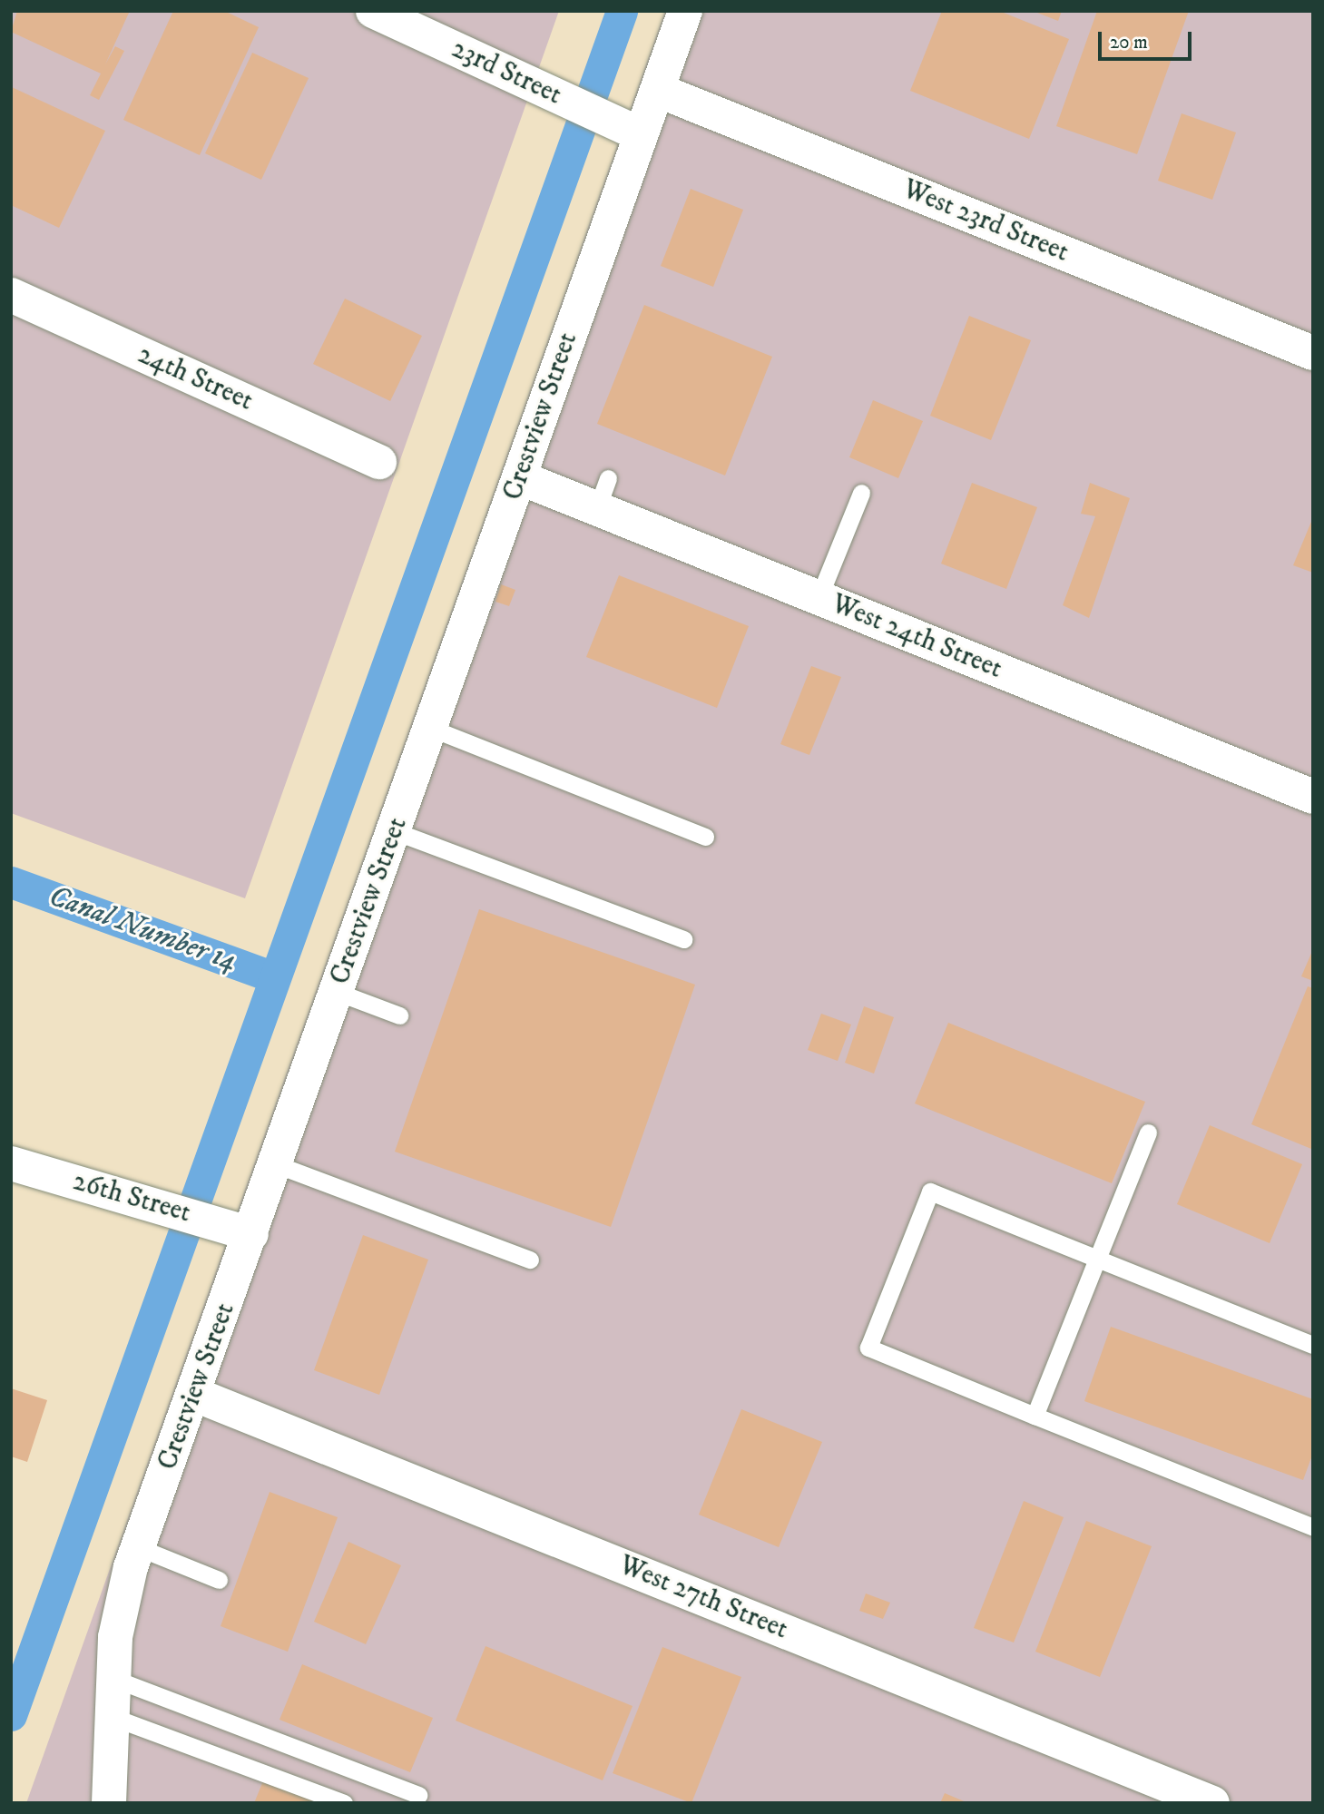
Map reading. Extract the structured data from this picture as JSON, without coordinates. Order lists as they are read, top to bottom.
{
  "streets": {
    "street": [
      "23rd Street",
      "West 23rd Street",
      "24th Street",
      "Crestview Street",
      "West 24th Street",
      "26th Street",
      "West 27th Street"
    ]
  },
  "crossings": [
    ["23rd Street", "Crestview Street"],
    ["West 23rd Street", "Crestview Street"],
    ["Crestview Street", "West 24th Street"],
    ["Crestview Street", "26th Street"],
    ["Crestview Street", "West 27th Street"]
  ],
  "water": ["Canal Number 14"],
  "scale_bar": "20 m"
}
